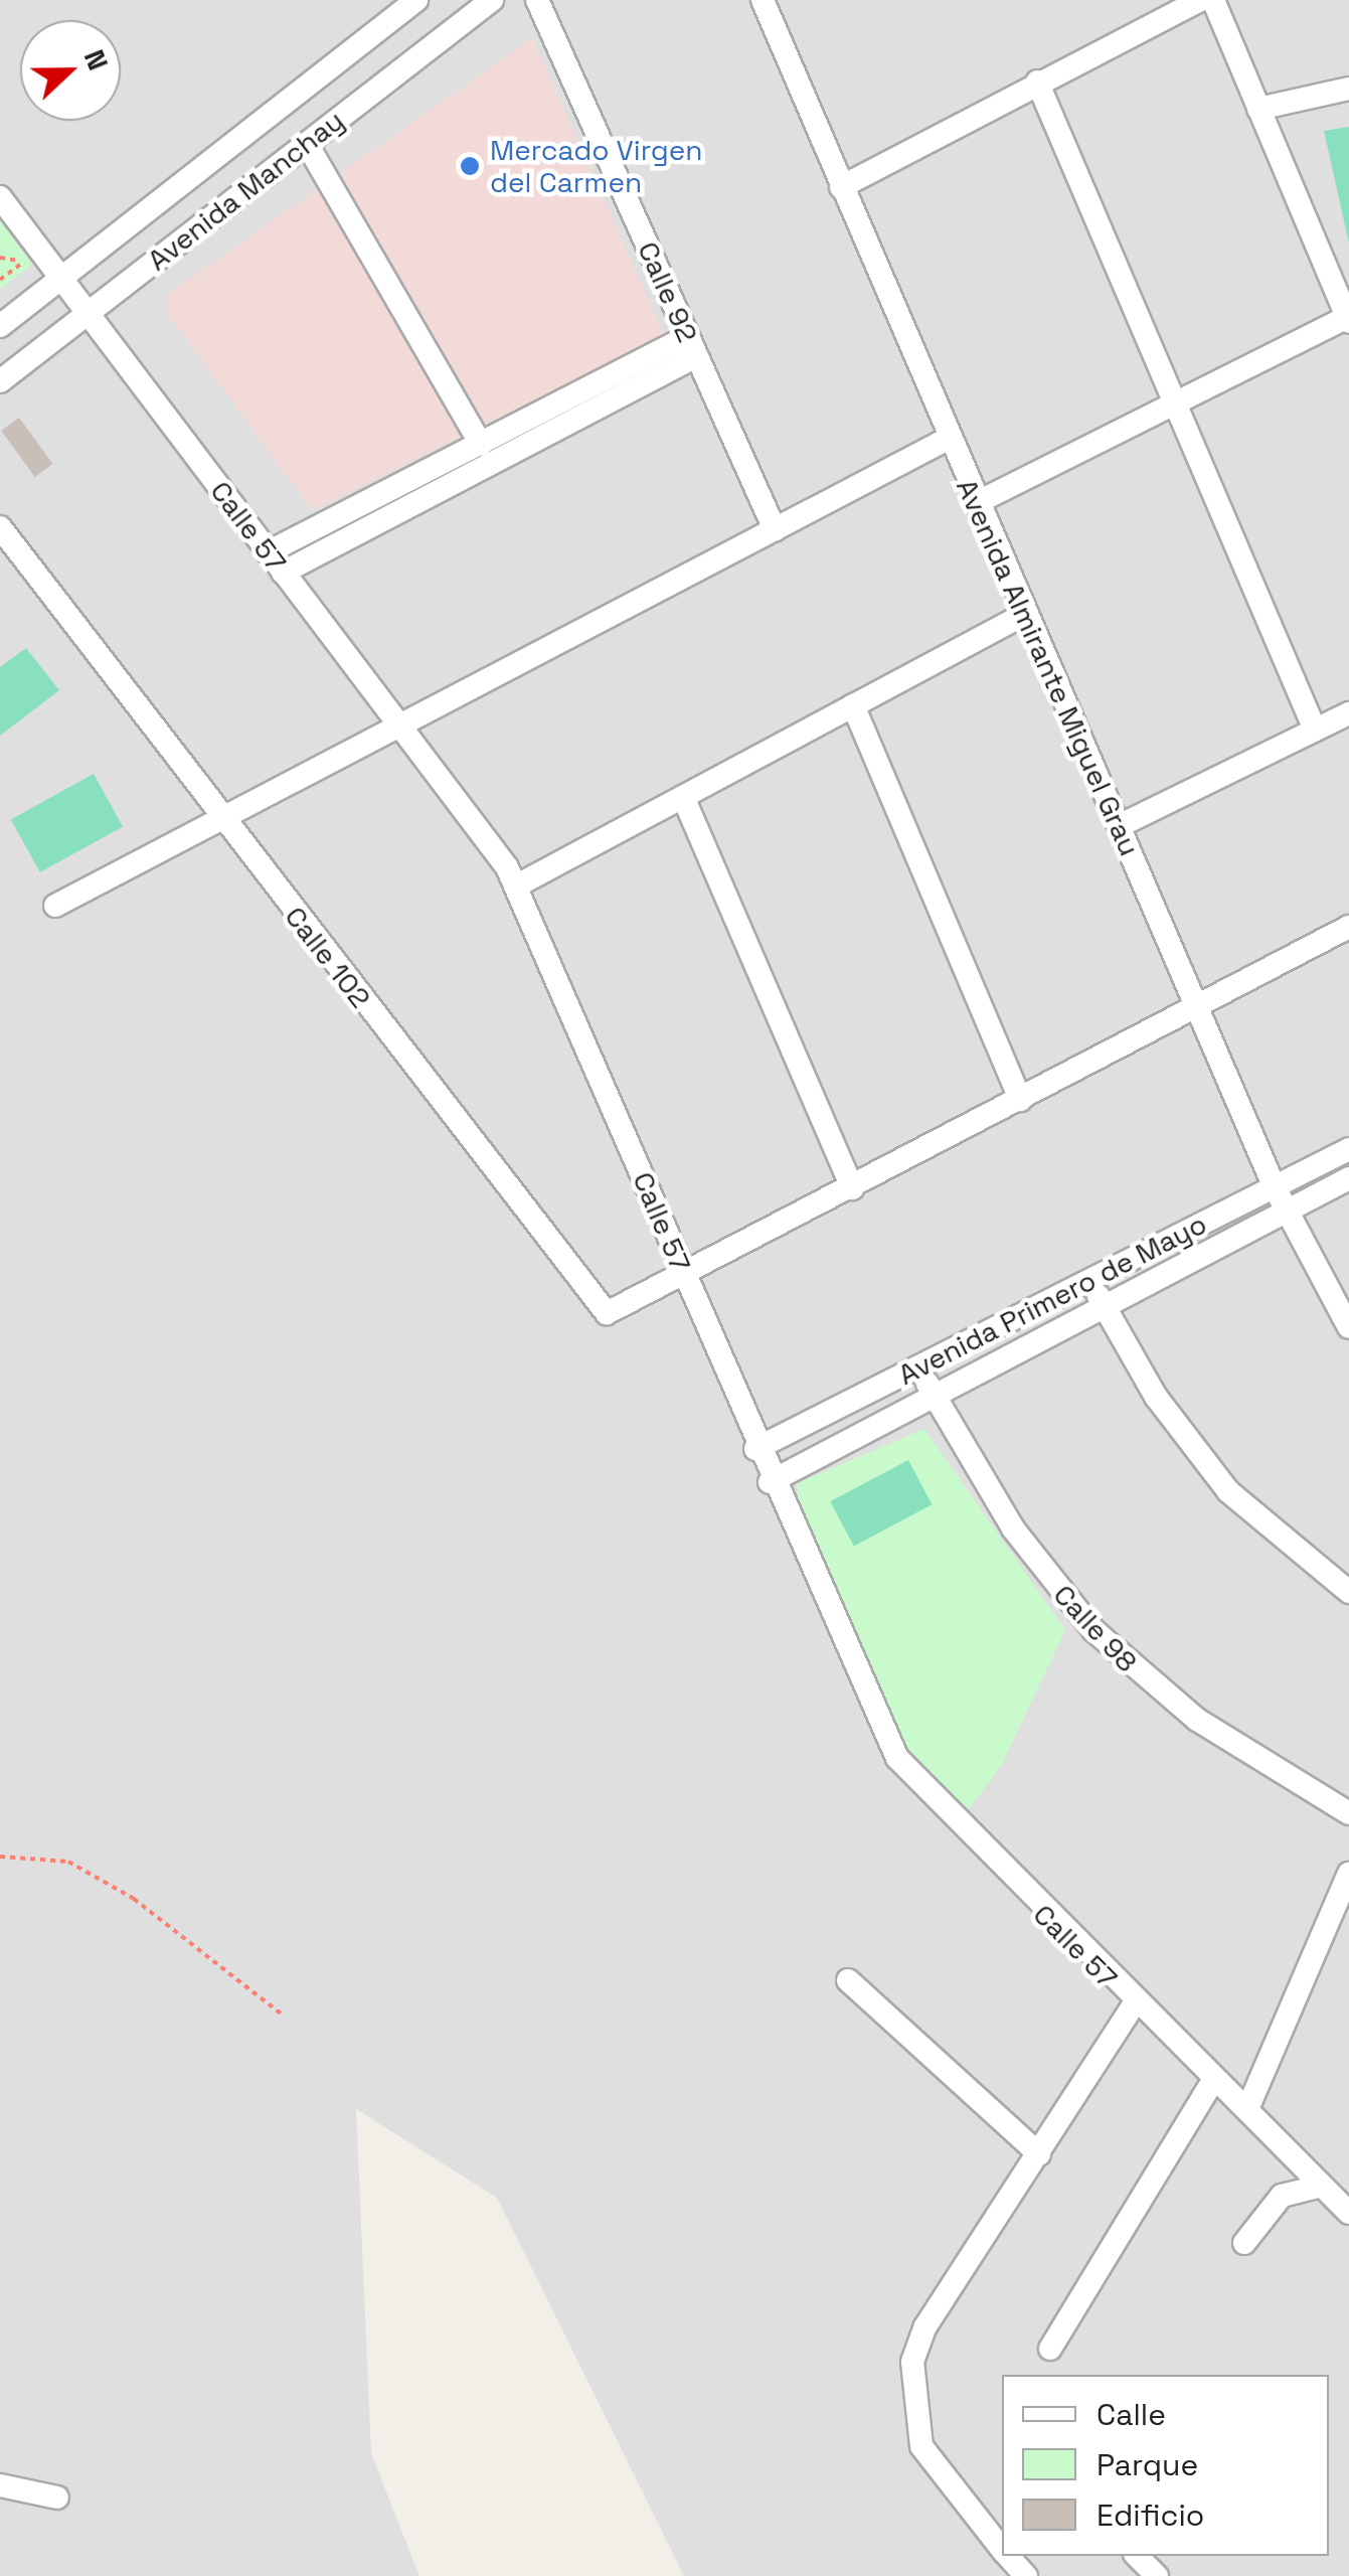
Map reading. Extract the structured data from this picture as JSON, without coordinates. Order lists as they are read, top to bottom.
{
  "streets": {
    "street": [
      "Avenida Manchay",
      "Calle 92",
      "Calle 57",
      "Avenida Almirante Miguel Grau",
      "Calle 102",
      "Avenida Primero de Mayo",
      "Calle 98"
    ]
  },
  "crossings": [
    ["Avenida Manchay", "Calle 57"],
    ["Calle 57", "Calle 102"],
    ["Calle 57", "Avenida Primero de Mayo"],
    ["Avenida Almirante Miguel Grau", "Calle 102"],
    ["Avenida Almirante Miguel Grau", "Avenida Primero de Mayo"],
    ["Avenida Primero de Mayo", "Calle 98"]
  ],
  "places": ["Mercado Virgen del Carmen"],
  "legend": ["Calle", "Parque", "Edificio"],
  "north": "right"
}
